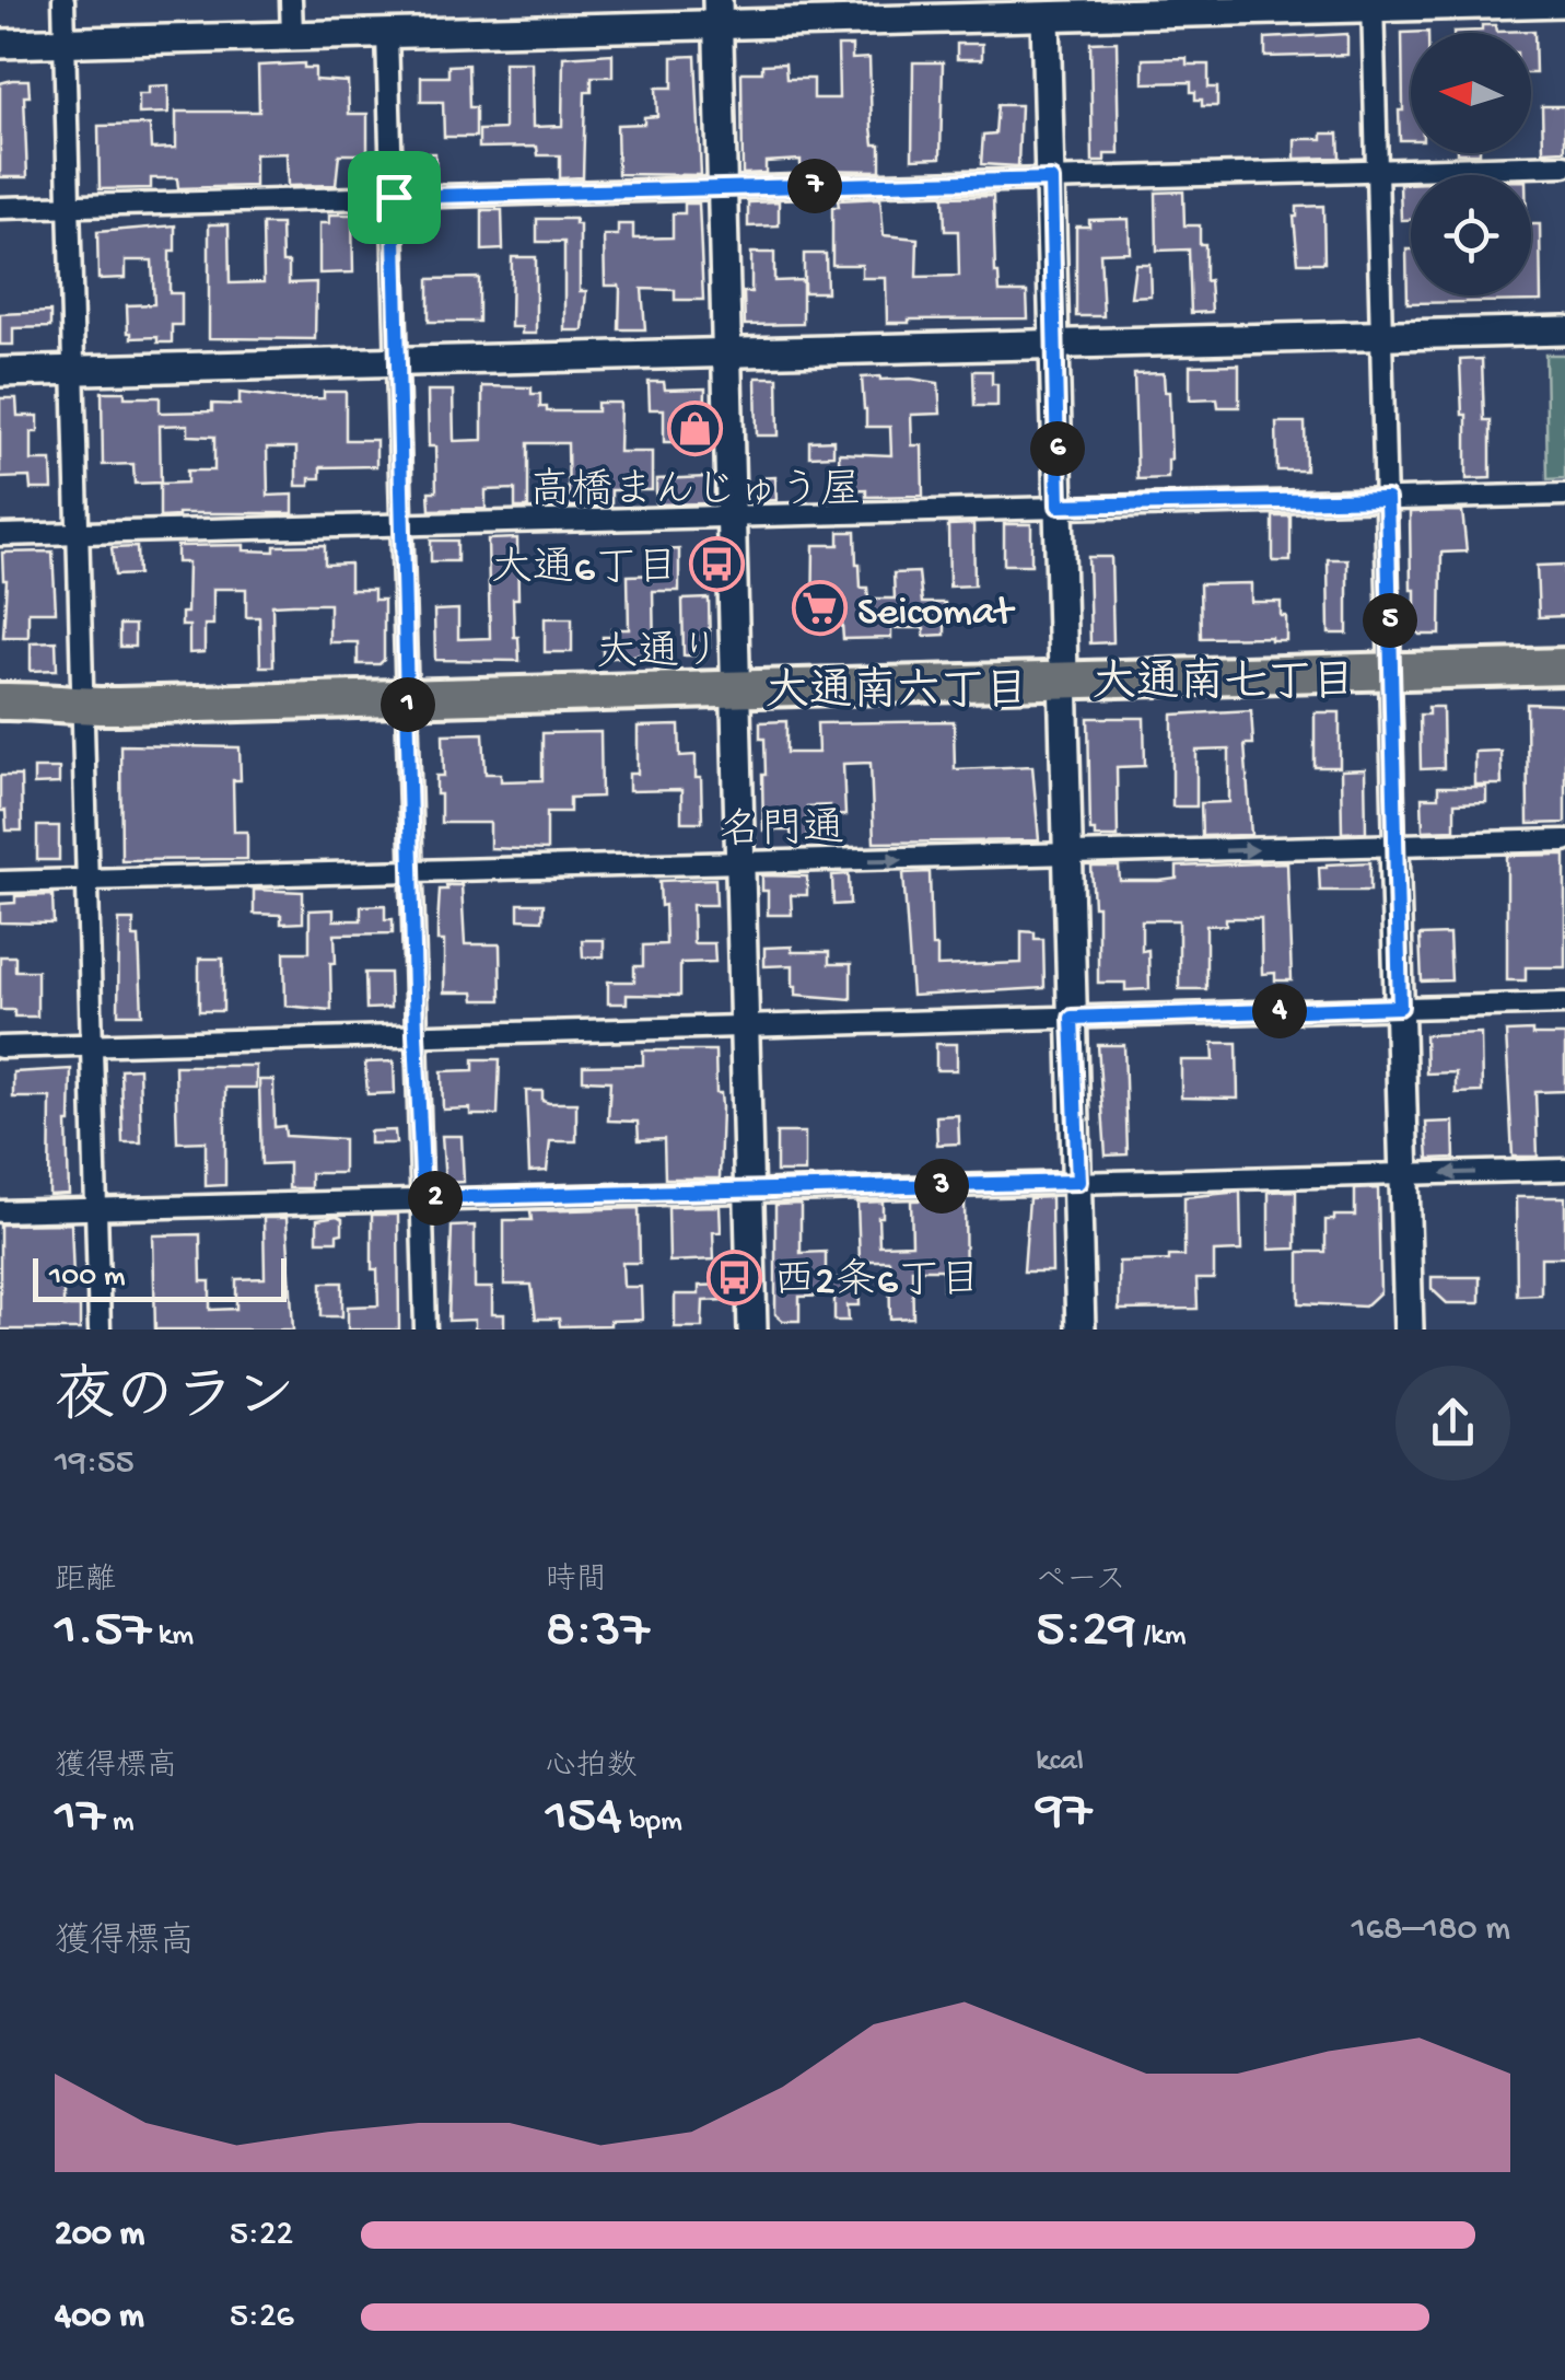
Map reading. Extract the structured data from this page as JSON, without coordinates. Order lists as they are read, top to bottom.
{
  "streets": {
    "highway": ["大通り"],
    "street": ["名門通"]
  },
  "districts": ["大通南七丁目", "大通南六丁目"],
  "places": {
    "shop": ["高橋まんじゅう屋"],
    "bus stop": ["大通6丁目", "西2条6丁目"],
    "supermarket": ["Seicomat"]
  },
  "scale_bar": "100 m",
  "north": "left",
  "page": {
    "pins": [
      "7",
      "6",
      "5",
      "1",
      "4",
      "3",
      "2"
    ],
    "scale": "100 m",
    "heading": ["夜のラン", "19:55"],
    "stats": [
      ["距離", "1.57 km"],
      ["時間", "8:37"],
      ["ペース", "5:29 /km"],
      ["獲得標高", "17 m"],
      ["心拍数", "154 bpm"],
      ["kcal", "97"]
    ],
    "chart": ["獲得標高", "168–180 m"],
    "list": [
      {
        "name": "200 m",
        "note": "5:22"
      },
      {
        "name": "400 m",
        "note": "5:26"
      }
    ]
  }
}
